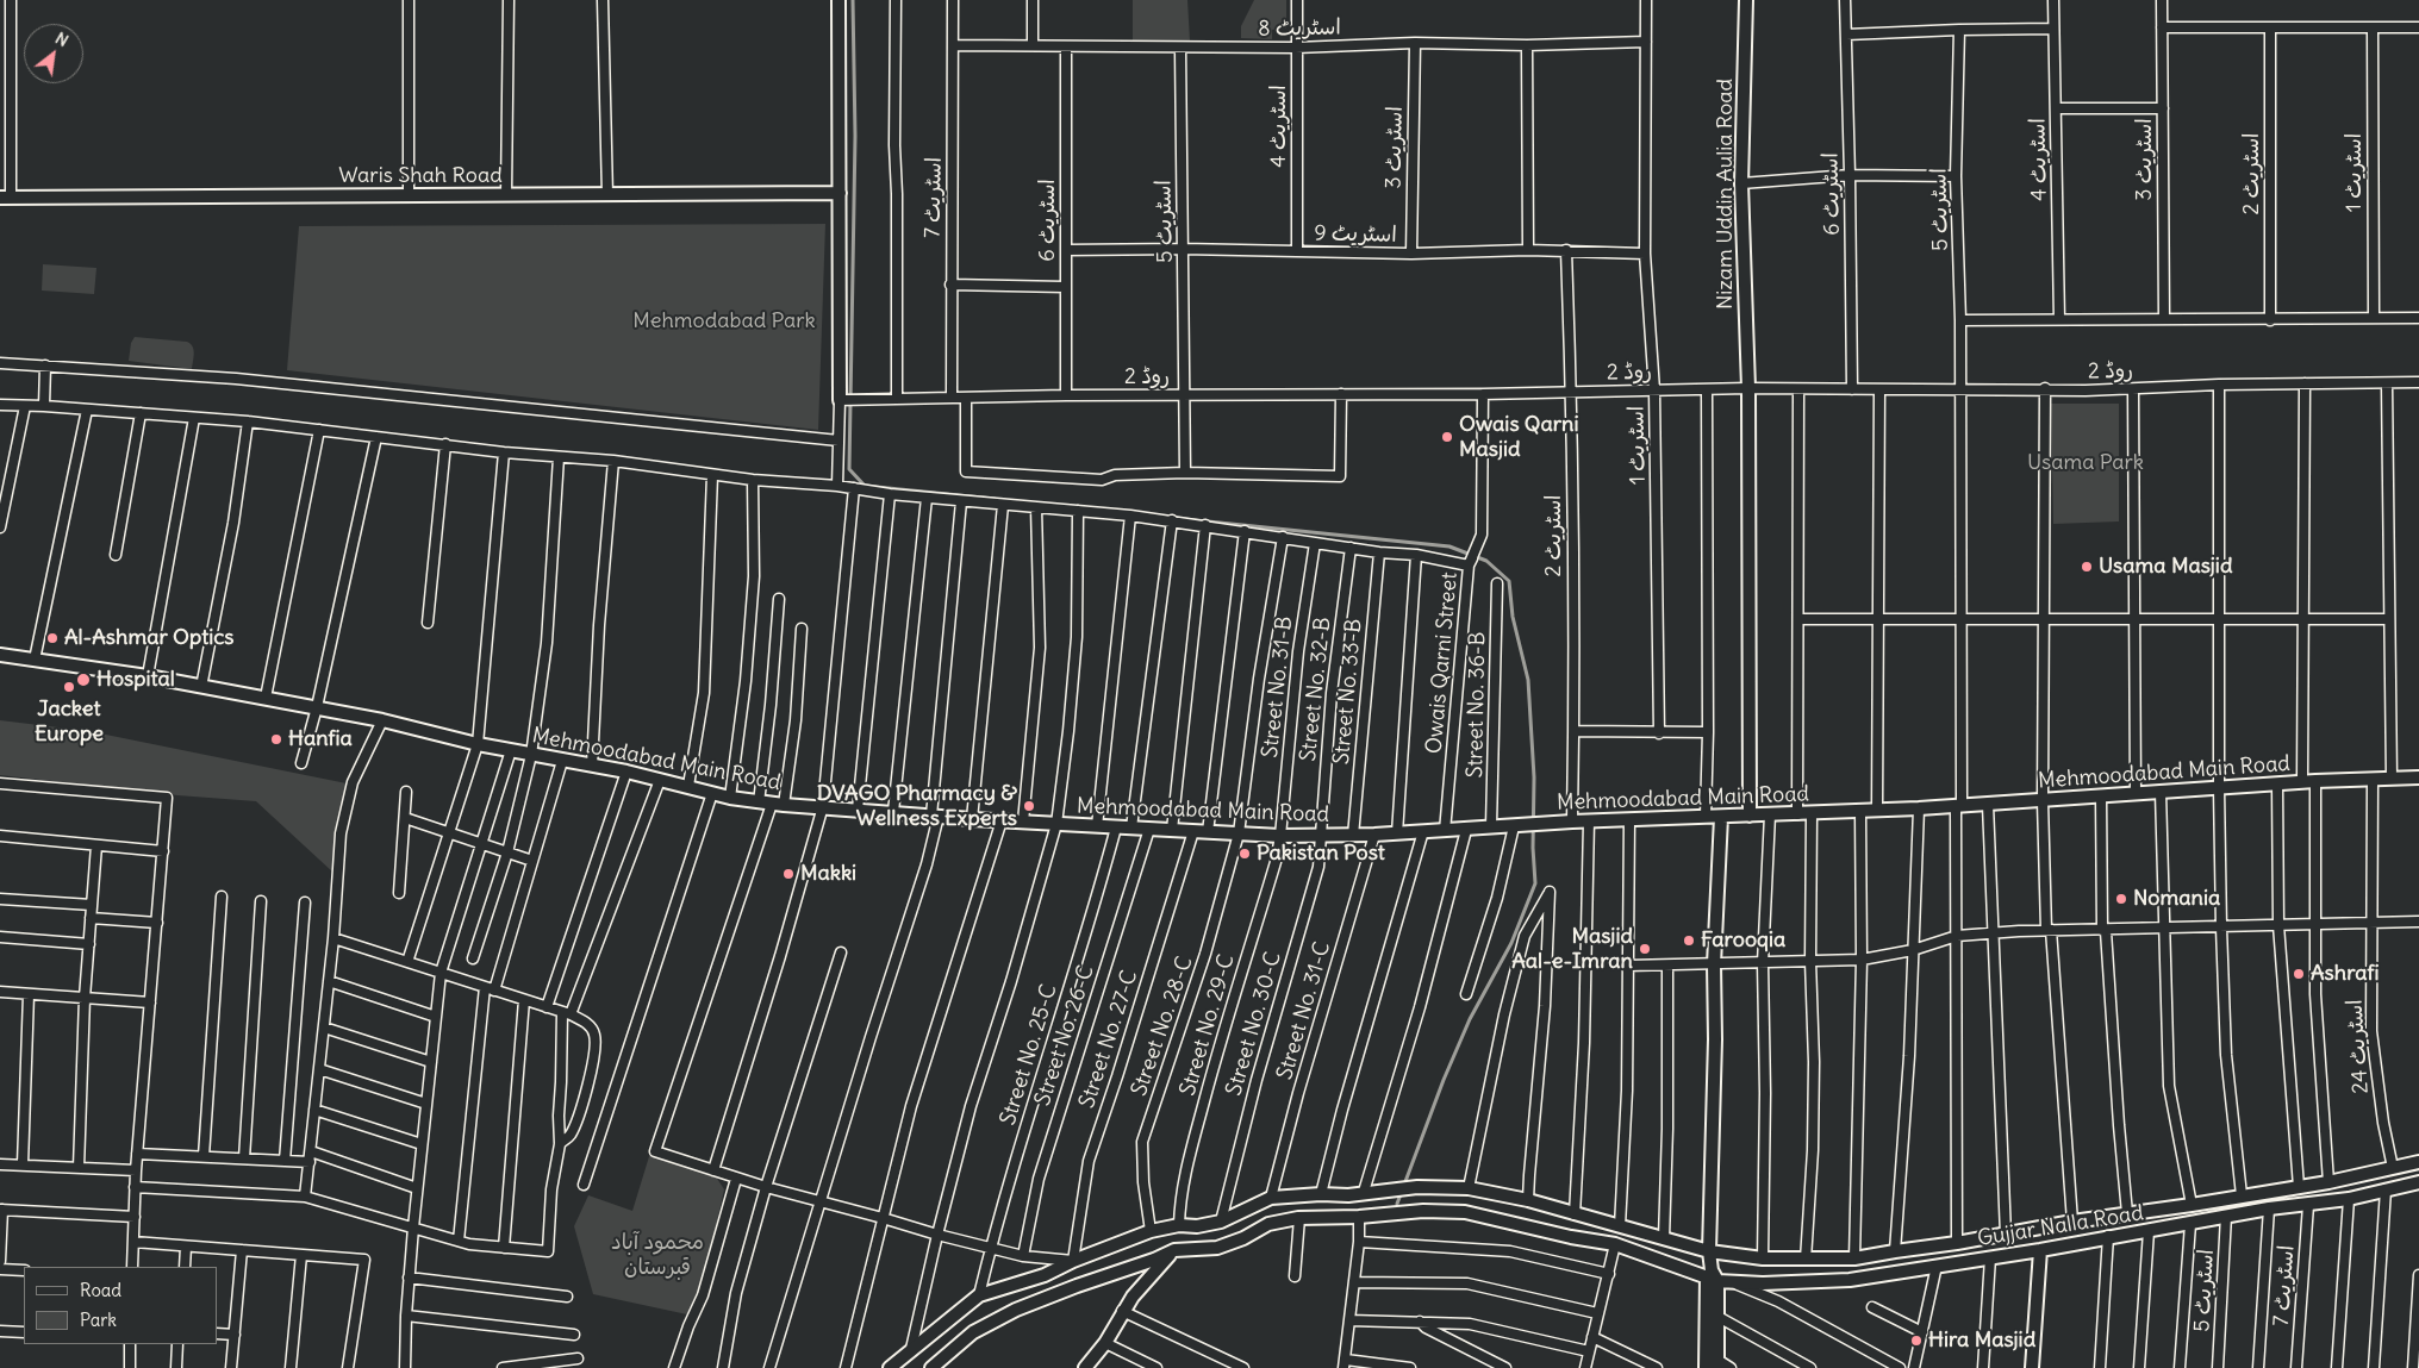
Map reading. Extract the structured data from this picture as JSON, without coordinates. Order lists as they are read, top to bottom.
{
  "streets": {
    "street": [
      "اسٹریٹ 8",
      "اسٹریٹ 4",
      "اسٹریٹ 3",
      "اسٹریٹ 1",
      "اسٹریٹ 2",
      "Waris Shah Road",
      "Nizam Uddin Aulia Road",
      "اسٹریٹ 6",
      "اسٹریٹ 7",
      "اسٹریٹ 5",
      "اسٹریٹ 9",
      "روڈ 2",
      "Owais Qarni Street",
      "Street No. 31-B",
      "Street No. 32-B",
      "Street No. 33-B",
      "Street No. 36-B",
      "Mehmoodabad Main Road",
      "Street No. 31-C",
      "Street No. 30-C",
      "Street No. 29-C",
      "Street No. 28-C",
      "Street No. 26-C",
      "Street No. 27-C",
      "اسٹریٹ 24",
      "Street No. 25-C",
      "Gujjar Nalla Road"
    ]
  },
  "crossings": [
    ["اسٹریٹ 8", "اسٹریٹ 4"],
    ["اسٹریٹ 8", "اسٹریٹ 3"],
    ["اسٹریٹ 8", "اسٹریٹ 1"],
    ["اسٹریٹ 8", "اسٹریٹ 6"],
    ["اسٹریٹ 8", "اسٹریٹ 7"],
    ["اسٹریٹ 8", "اسٹریٹ 5"],
    ["اسٹریٹ 4", "اسٹریٹ 9"],
    ["اسٹریٹ 3", "اسٹریٹ 9"],
    ["اسٹریٹ 1", "اسٹریٹ 9"],
    ["اسٹریٹ 1", "روڈ 2"],
    ["اسٹریٹ 2", "اسٹریٹ 9"],
    ["اسٹریٹ 2", "روڈ 2"],
    ["اسٹریٹ 2", "Mehmoodabad Main Road"],
    ["Nizam Uddin Aulia Road", "روڈ 2"],
    ["Nizam Uddin Aulia Road", "Mehmoodabad Main Road"],
    ["اسٹریٹ 6", "اسٹریٹ 9"],
    ["اسٹریٹ 6", "روڈ 2"],
    ["اسٹریٹ 7", "روڈ 2"],
    ["اسٹریٹ 7", "Gujjar Nalla Road"],
    ["اسٹریٹ 5", "اسٹریٹ 9"],
    ["اسٹریٹ 5", "روڈ 2"],
    ["اسٹریٹ 5", "Mehmoodabad Main Road"],
    ["اسٹریٹ 5", "Gujjar Nalla Road"],
    ["روڈ 2", "Owais Qarni Street"],
    ["Owais Qarni Street", "Mehmoodabad Main Road"],
    ["Street No. 31-B", "Mehmoodabad Main Road"],
    ["Street No. 31-B", "Street No. 29-C"],
    ["Street No. 32-B", "Mehmoodabad Main Road"],
    ["Street No. 32-B", "Street No. 30-C"],
    ["Street No. 33-B", "Mehmoodabad Main Road"],
    ["Street No. 36-B", "Mehmoodabad Main Road"],
    ["Mehmoodabad Main Road", "Street No. 31-C"],
    ["Mehmoodabad Main Road", "Street No. 30-C"],
    ["Mehmoodabad Main Road", "Street No. 29-C"],
    ["Mehmoodabad Main Road", "Street No. 28-C"],
    ["Mehmoodabad Main Road", "Street No. 26-C"],
    ["Mehmoodabad Main Road", "Street No. 27-C"],
    ["Mehmoodabad Main Road", "اسٹریٹ 24"],
    ["Mehmoodabad Main Road", "Street No. 25-C"]
  ],
  "parks": ["Mehmodabad Park", "Usama Park", "محمود آباد قبرستان"],
  "places": [
    "Owais Qarni Masjid",
    "Usama Masjid",
    "Al-Ashmar Optics",
    "Hospital",
    "Jacket Europe",
    "Hanfia",
    "DVAGO Pharmacy & Wellness Experts",
    "Pakistan Post",
    "Makki",
    "Nomania",
    "Farooqia",
    "Masjid Aal-e-Imran",
    "Ashrafi",
    "Hira Masjid"
  ],
  "legend": ["Road", "Park"],
  "north": "top right"
}
